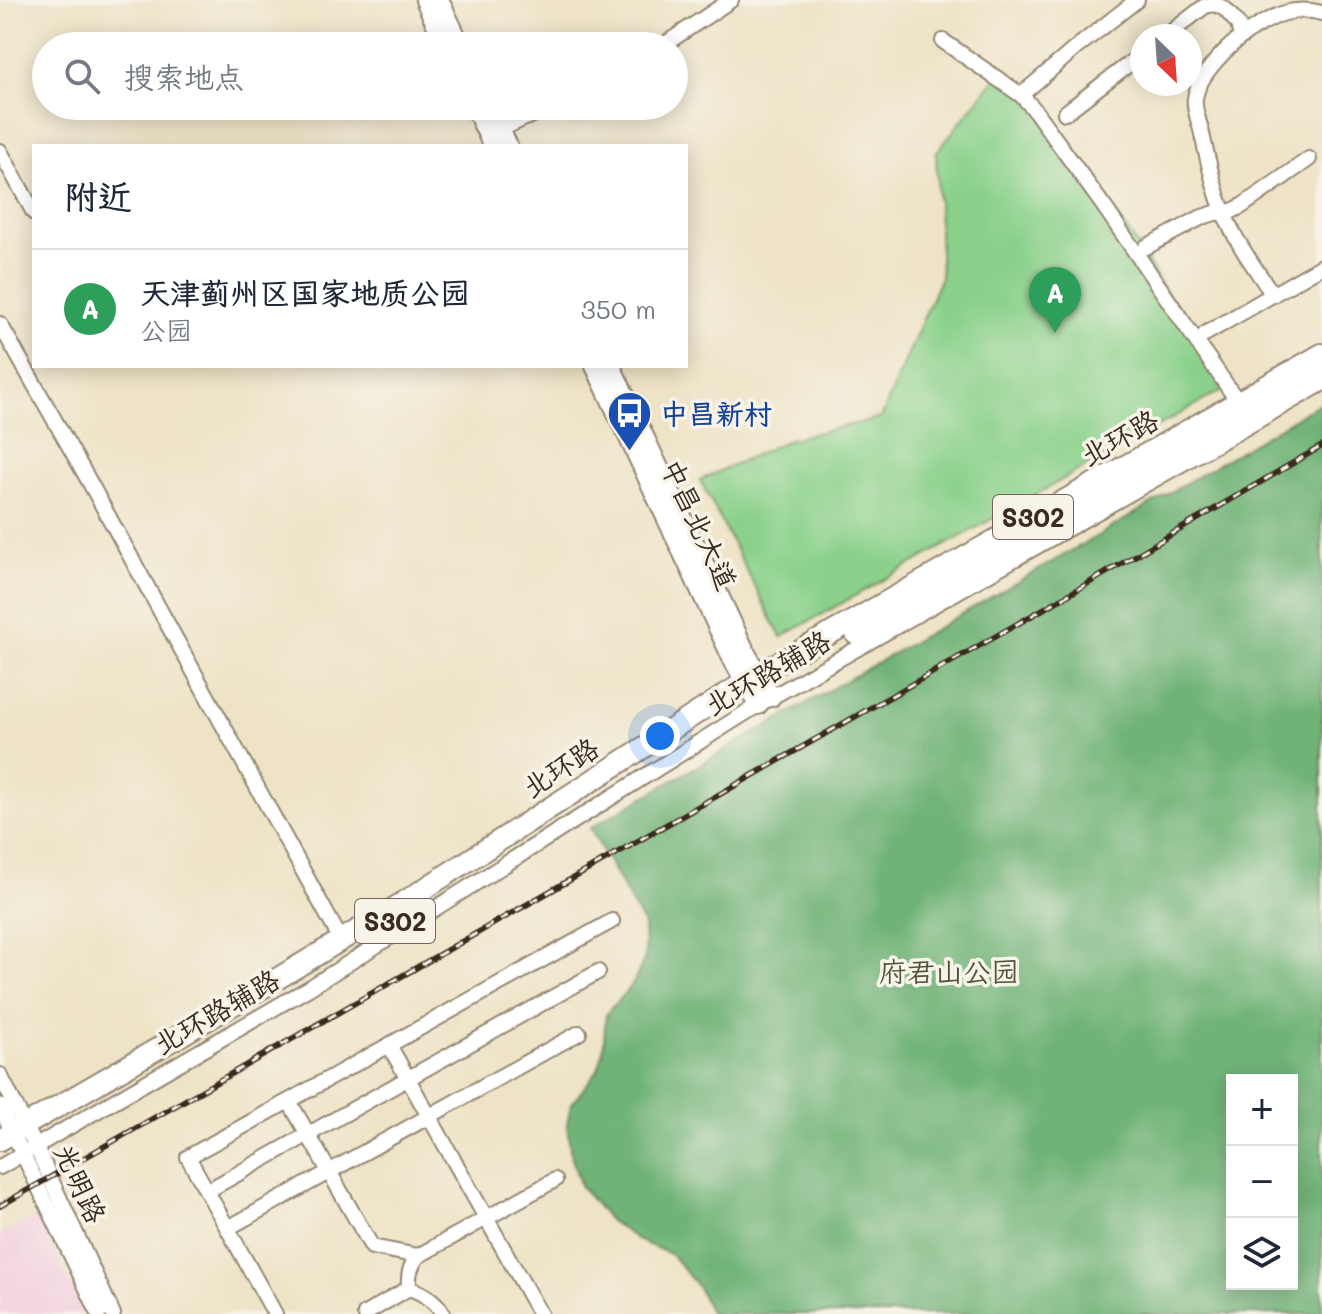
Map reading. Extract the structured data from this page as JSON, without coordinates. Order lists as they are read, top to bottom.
{
  "streets": {
    "highway": ["北环路", "S302"],
    "main road": ["中昌北大道"],
    "street": ["光明路"]
  },
  "crossings": [
    ["北环路", "中昌北大道"],
    ["北环路", "光明路"]
  ],
  "parks": ["府君山公园"],
  "places": {
    "bus stop": ["中昌新村"]
  },
  "north": "bottom right",
  "page": {
    "search": "搜索地点",
    "heading": "附近",
    "list": [
      {
        "mark": "A",
        "name": "天津蓟州区国家地质公园",
        "note": "公园",
        "value": "350 m"
      }
    ],
    "pins": "A",
    "map_buttons": ["+", "−"]
  }
}
